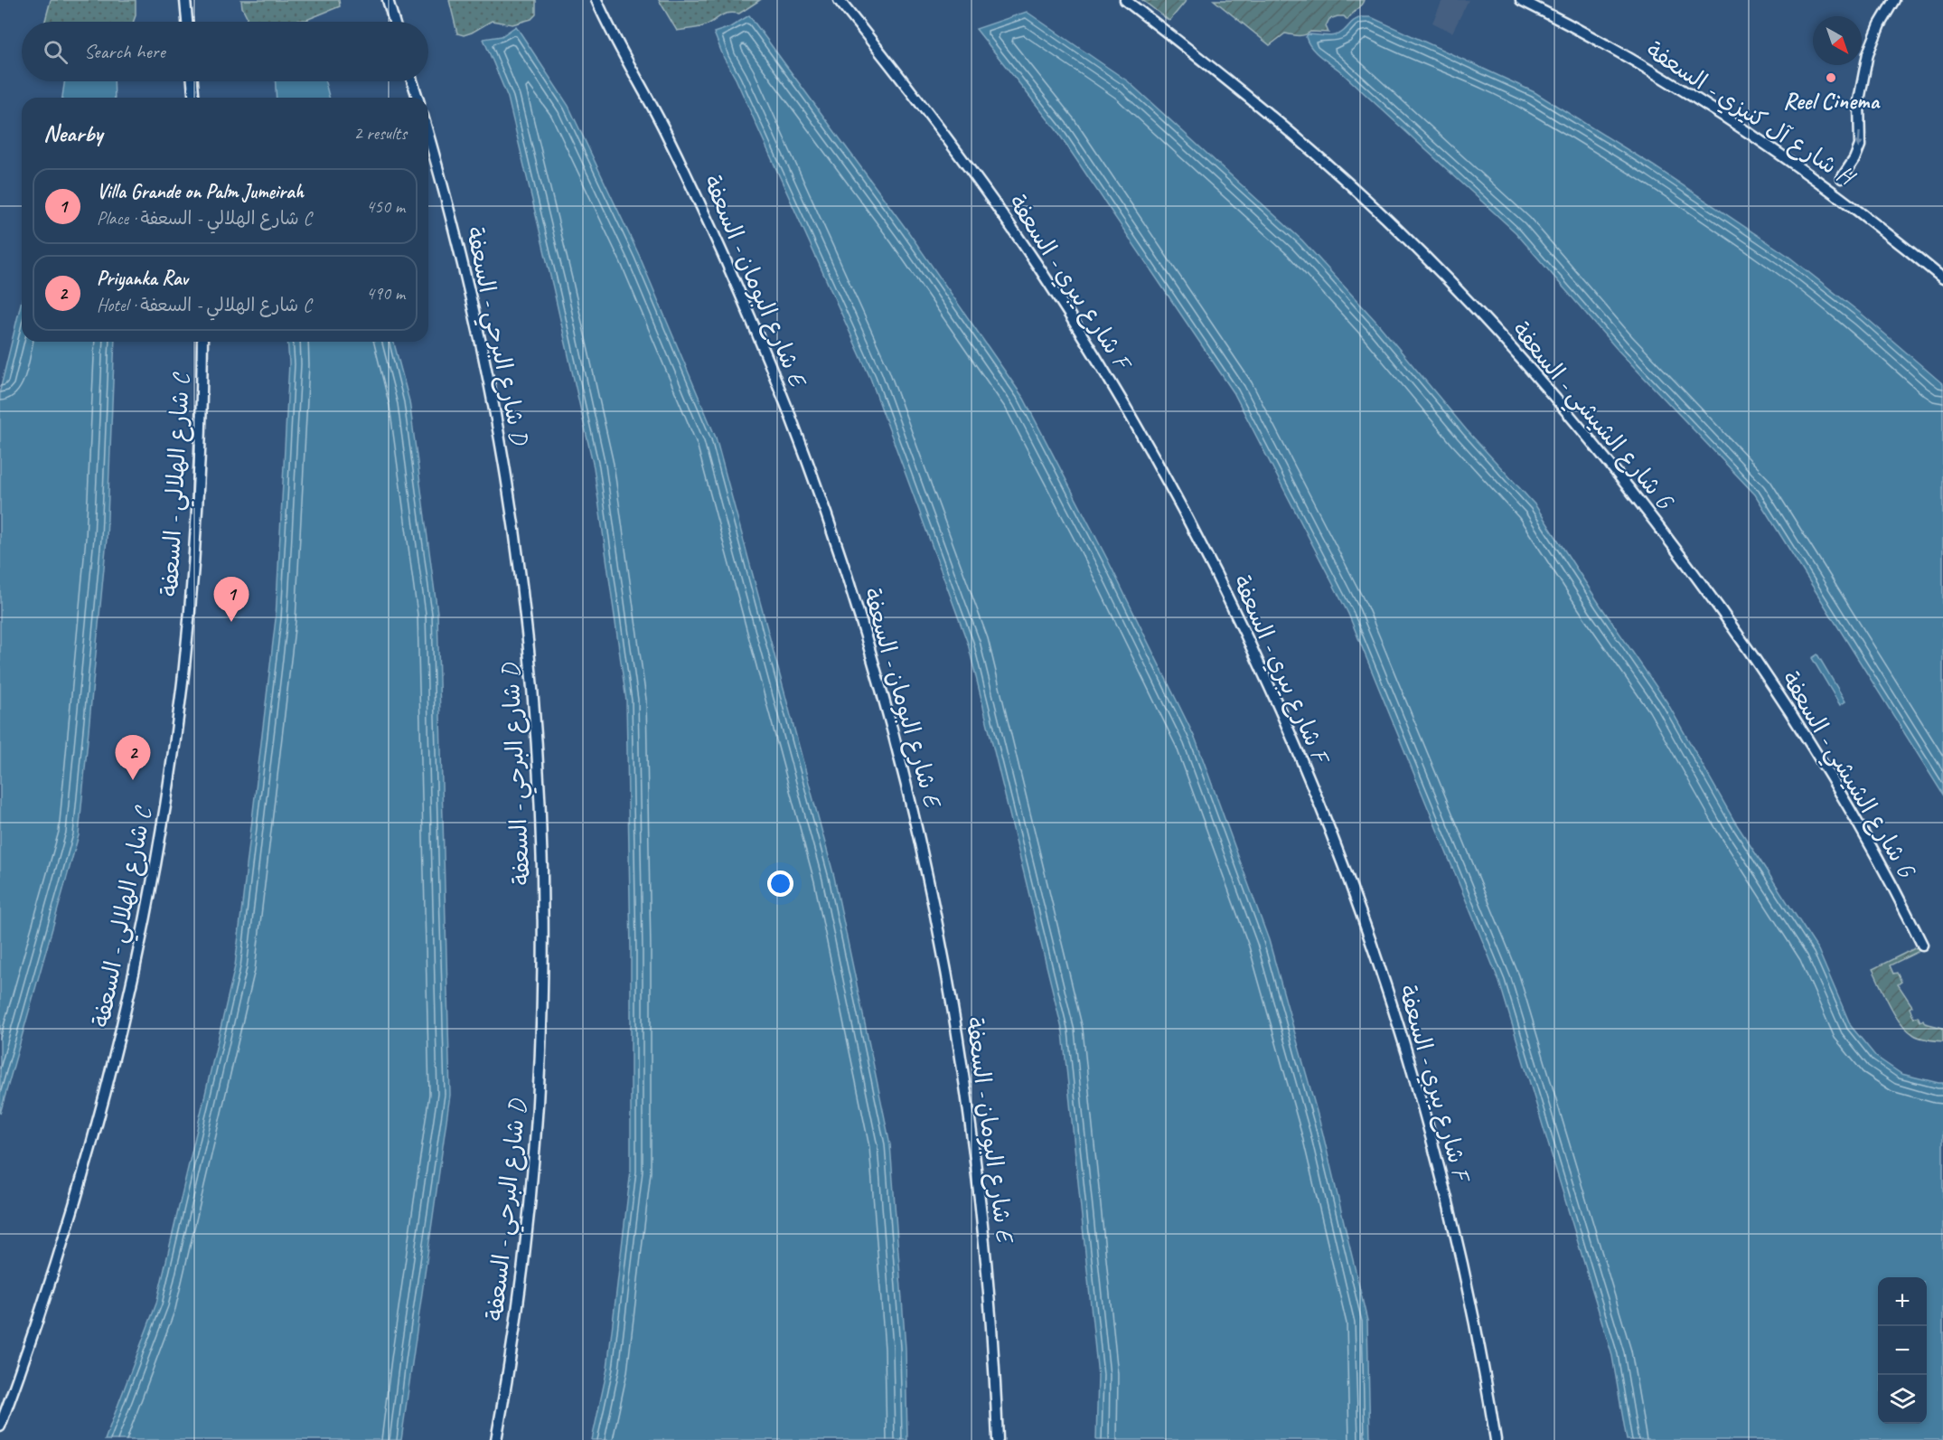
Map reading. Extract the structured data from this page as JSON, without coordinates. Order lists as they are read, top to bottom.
{
  "streets": {
    "street": [
      "شارع آل كنيزي - السعفة H",
      "شارع البومان - السعفة E",
      "شارع يبري - السعفة F",
      "شارع البرحي - السعفة D",
      "شارع الشيشي - السعفة G",
      "شارع الهلالي - السعفة C"
    ]
  },
  "places": ["Reel Cinema"],
  "north": "bottom right",
  "page": {
    "search": "Search here",
    "heading": ["Nearby", "2 results"],
    "list": [
      {
        "mark": "1",
        "name": "Villa Grande on Palm Jumeirah",
        "note": "Place · شارع الهلالي - السعفة C",
        "value": "450 m"
      },
      {
        "mark": "2",
        "name": "Priyanka Rav",
        "note": "Hotel · شارع الهلالي - السعفة C",
        "value": "490 m"
      }
    ],
    "pins": ["1", "2"],
    "map_buttons": ["+", "−"]
  }
}
